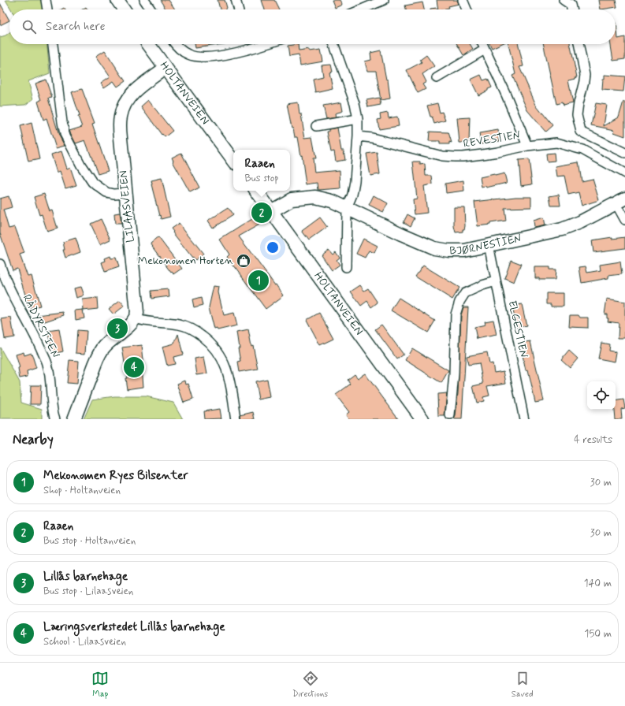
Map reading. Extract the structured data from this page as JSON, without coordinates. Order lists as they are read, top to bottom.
{
  "streets": {
    "street": [
      "HOLTANVEIEN",
      "REVESTIEN",
      "LILAASVEIEN",
      "BJØRNESTIEN",
      "RÅDYRSTIEN",
      "ELGESTIEN"
    ]
  },
  "crossings": [
    ["HOLTANVEIEN", "LILAASVEIEN"],
    ["HOLTANVEIEN", "BJØRNESTIEN"],
    ["BJØRNESTIEN", "ELGESTIEN"]
  ],
  "places": {
    "shop": ["Mekonomen Horten"]
  },
  "page": {
    "search": "Search here",
    "popup": ["Raaen", "Bus stop"],
    "pins": [
      "2",
      "1",
      "3",
      "4"
    ],
    "heading": ["Nearby", "4 results"],
    "list": [
      {
        "mark": "1",
        "name": "Mekonomen Ryes Bilsenter",
        "note": "Shop · Holtanveien",
        "value": "30 m"
      },
      {
        "mark": "2",
        "name": "Raaen",
        "note": "Bus stop · Holtanveien",
        "value": "30 m"
      },
      {
        "mark": "3",
        "name": "Lillås barnehage",
        "note": "Bus stop · Lilaasveien",
        "value": "140 m"
      },
      {
        "mark": "4",
        "name": "Læringsverkstedet Lillås barnehage",
        "note": "School · Lilaasveien",
        "value": "150 m"
      }
    ],
    "nav": ["Map", "Directions", "Saved"]
  }
}
